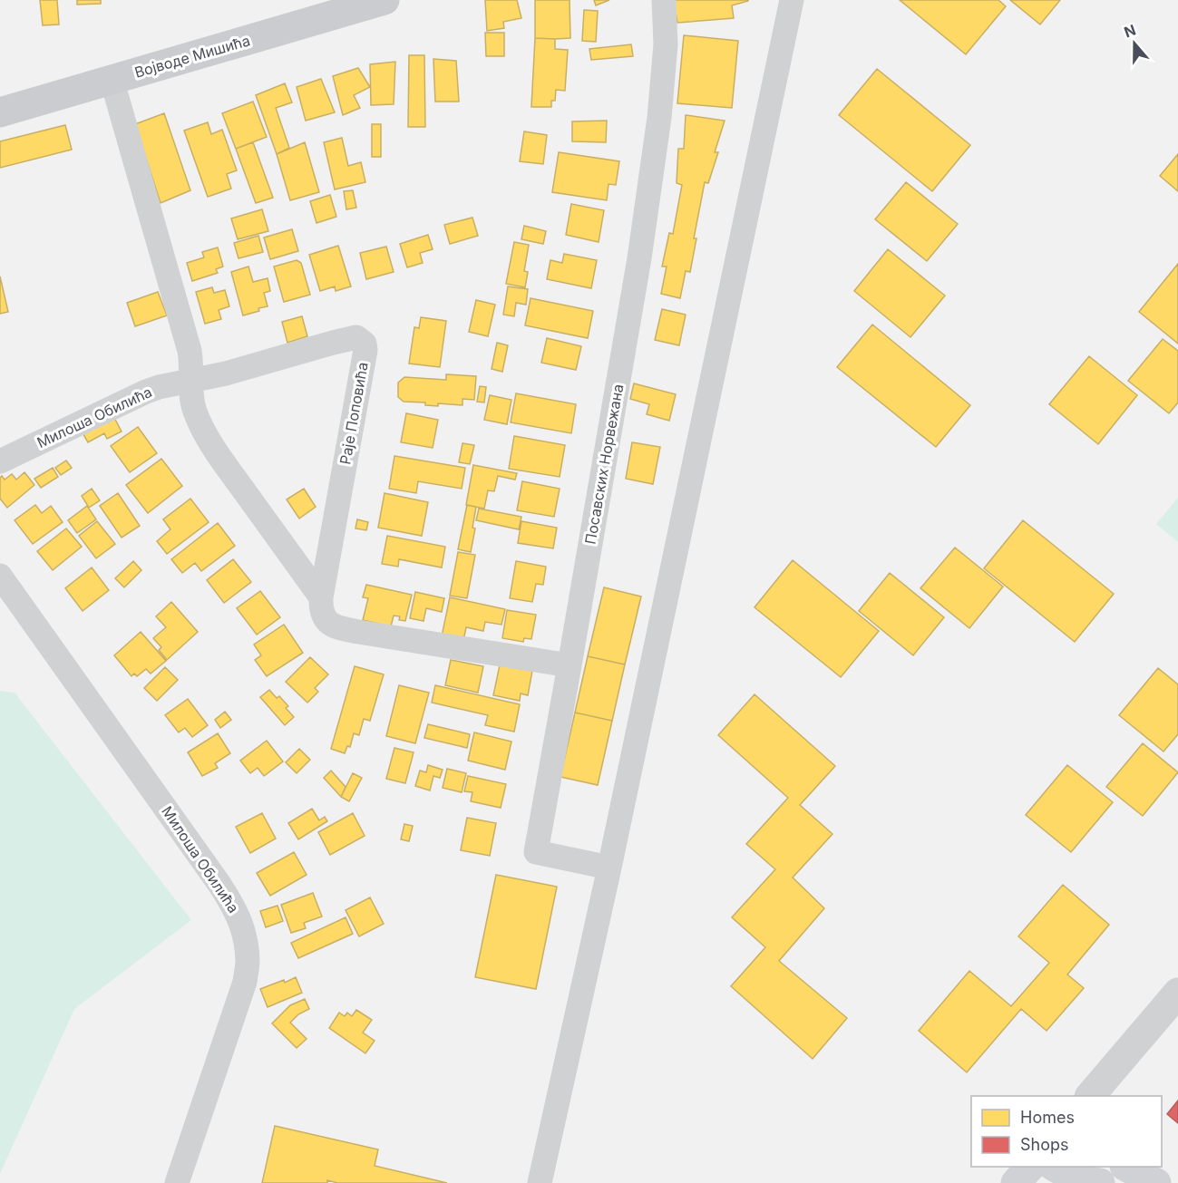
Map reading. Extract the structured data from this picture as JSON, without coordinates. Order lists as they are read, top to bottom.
{
  "streets": {
    "main road": ["Војводе Мишића"],
    "street": ["Раје Поповића", "Милоша Обилића", "Посавских Норвежана"]
  },
  "crossings": [
    ["Раје Поповића", "Милоша Обилића"]
  ],
  "legend": ["Homes", "Shops"],
  "north": "top"
}
